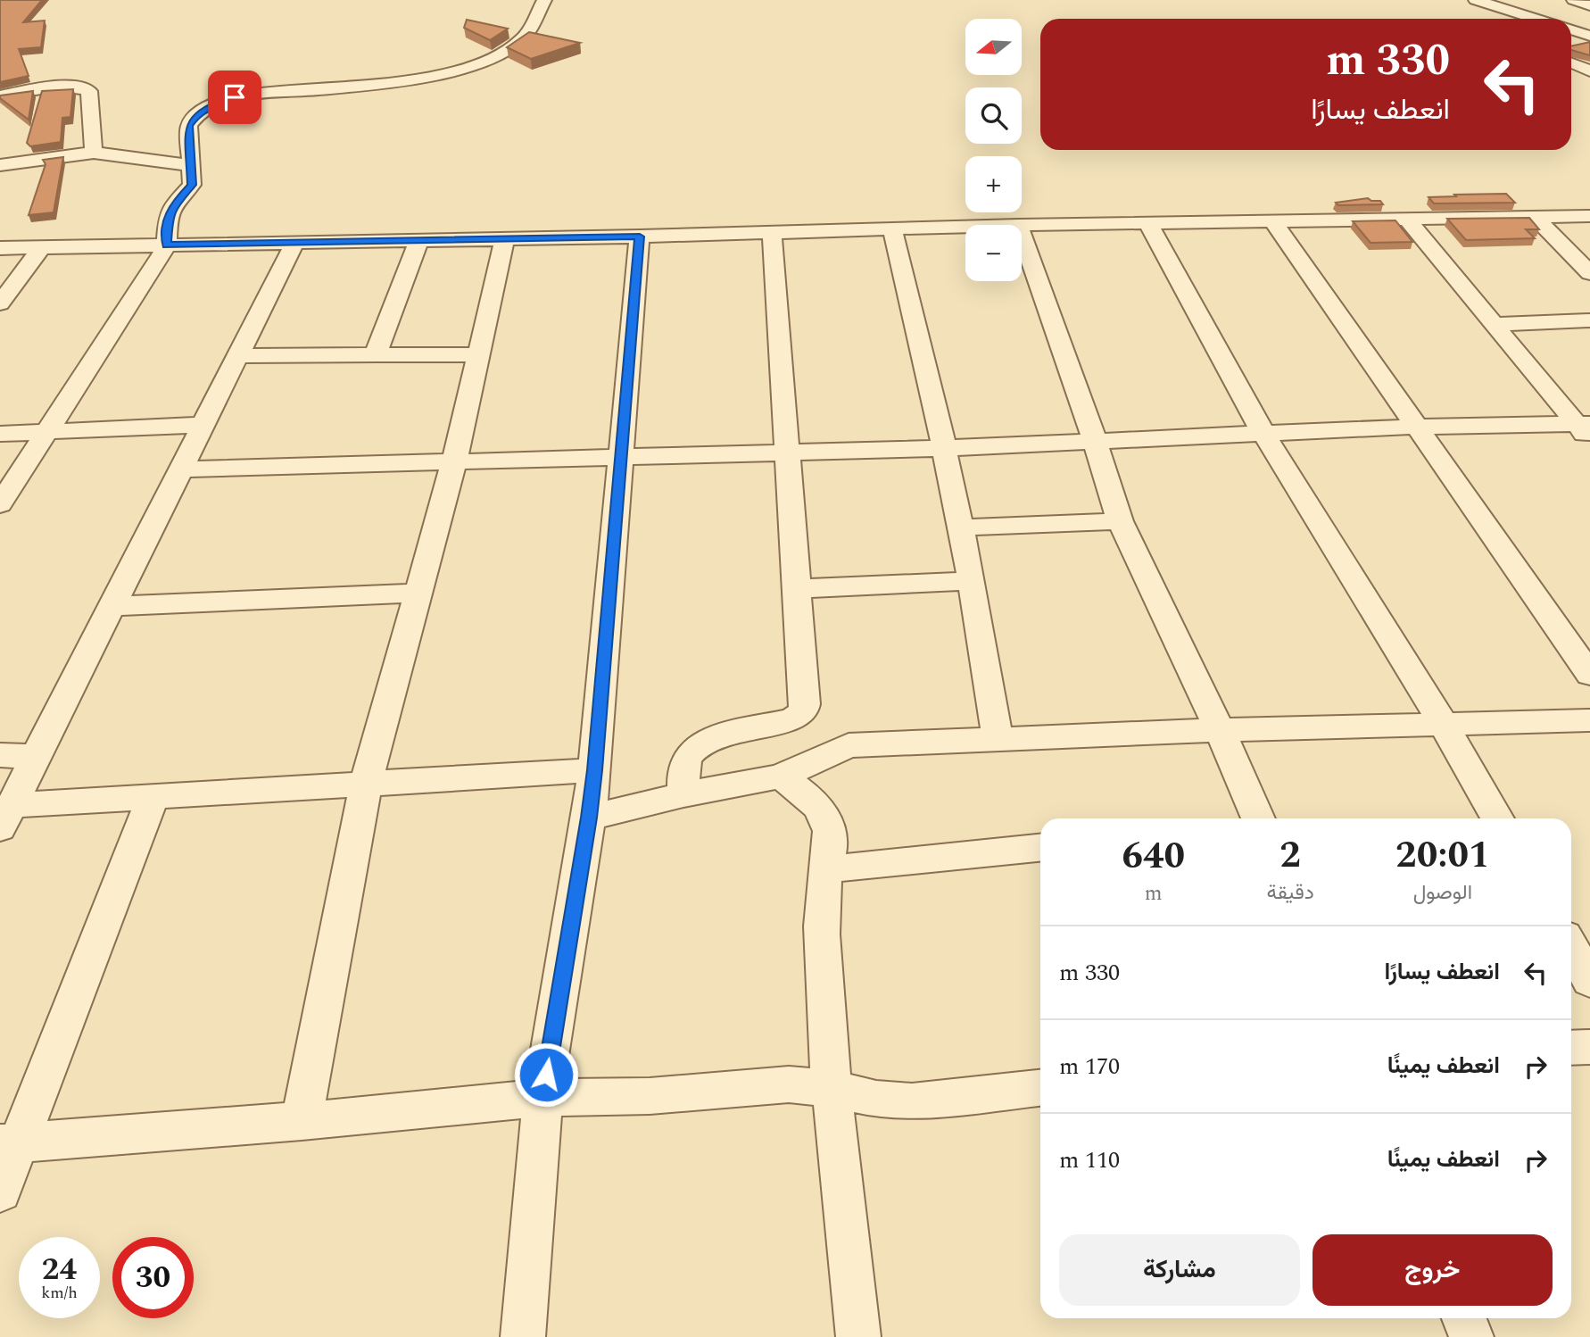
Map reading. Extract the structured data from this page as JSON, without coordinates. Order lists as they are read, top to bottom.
{
  "north": "left",
  "page": {
    "map_buttons": ["+", "−"],
    "turn": ["330 m", "انعطف يسارًا"],
    "eta": [
      "20:01",
      "الوصول",
      "2",
      "دقيقة",
      "640",
      "m"
    ],
    "list": [
      {
        "name": "انعطف يسارًا",
        "value": "330 m"
      },
      {
        "name": "انعطف يمينًا",
        "value": "170 m"
      },
      {
        "name": "انعطف يمينًا",
        "value": "110 m"
      }
    ],
    "buttons": ["خروج", "مشاركة"],
    "speed": "24 km/h",
    "limit": "30"
  }
}
